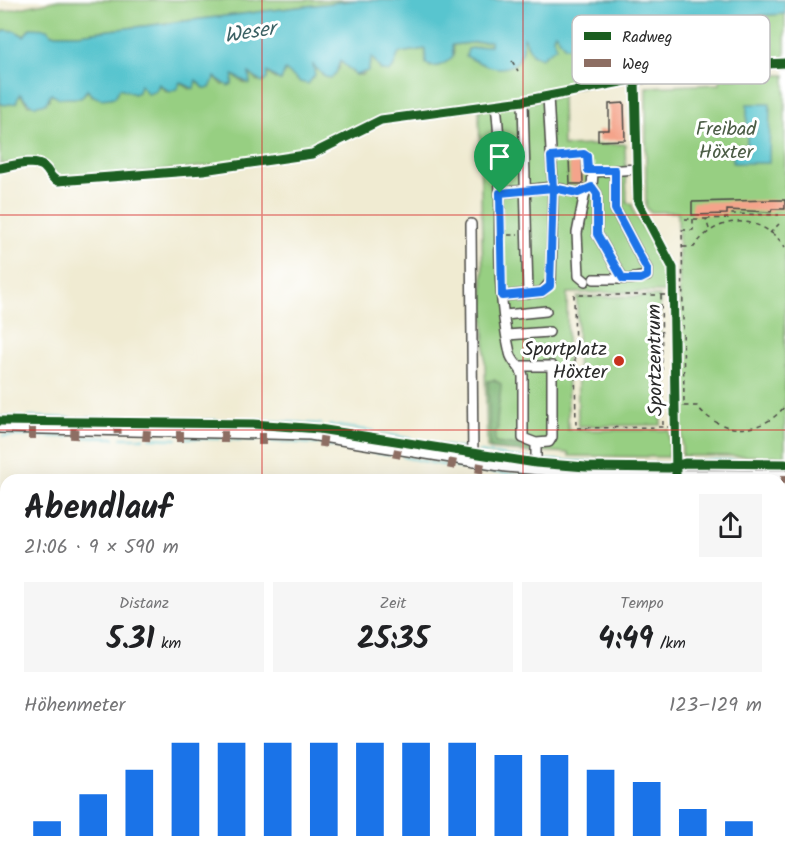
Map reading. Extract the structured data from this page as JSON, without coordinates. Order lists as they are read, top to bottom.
{
  "streets": {
    "street": ["Sportzentrum"]
  },
  "water": ["Weser"],
  "parks": ["Freibad Höxter"],
  "places": ["Sportplatz Höxter"],
  "legend": ["Radweg", "Weg"],
  "page": {
    "heading": ["Abendlauf", "21:06 · 9 × 590 m"],
    "stats": [
      ["Distanz", "5.31 km"],
      ["Zeit", "25:35"],
      ["Tempo", "4:49 /km"]
    ],
    "chart": ["Höhenmeter", "123–129 m"]
  }
}
